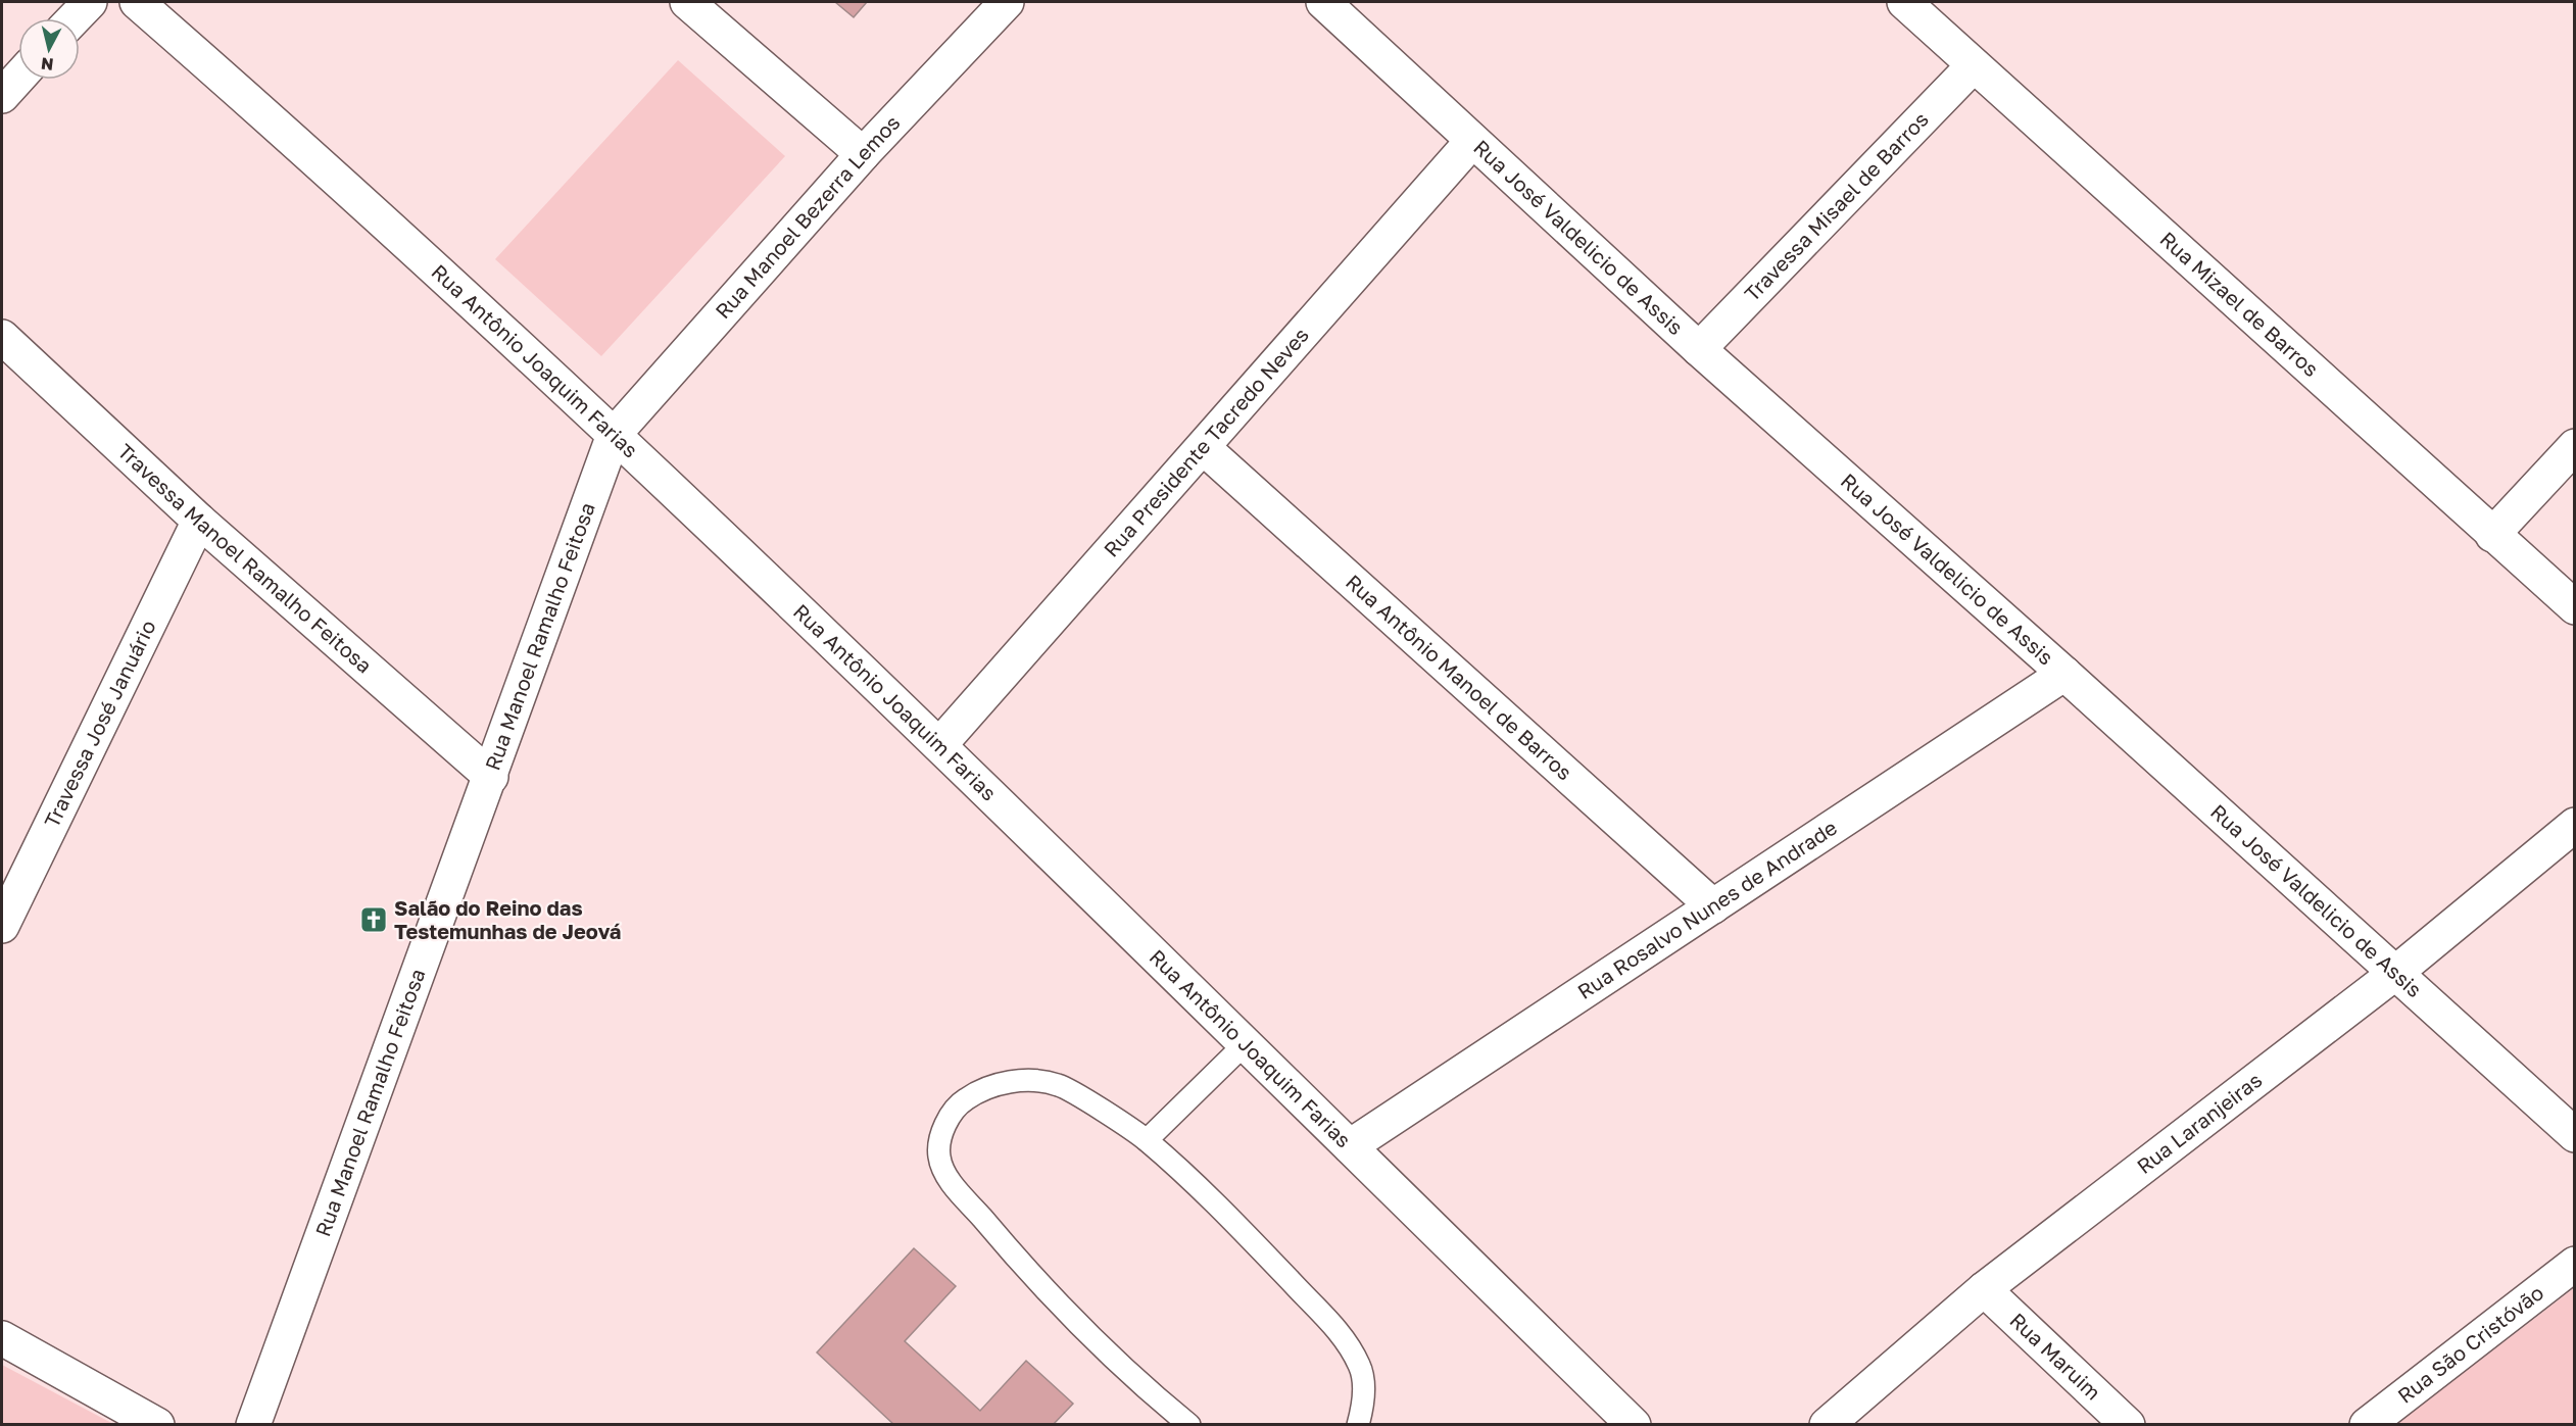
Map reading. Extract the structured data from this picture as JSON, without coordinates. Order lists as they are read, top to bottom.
{
  "streets": {
    "street": [
      "Travessa Misael de Barros",
      "Rua Manoel Bezerra Lemos",
      "Rua José Valdelicio de Assis",
      "Rua Mizael de Barros",
      "Rua Antônio Joaquim Farias",
      "Rua Presidente Tacredo Neves",
      "Travessa Manoel Ramalho Feitosa",
      "Rua Manoel Ramalho Feitosa",
      "Rua Antônio Manoel de Barros",
      "Travessa José Januário",
      "Rua Rosalvo Nunes de Andrade",
      "Rua Laranjeiras",
      "Rua São Cristóvão",
      "Rua Maruim"
    ]
  },
  "crossings": [
    ["Travessa Misael de Barros", "Rua José Valdelicio de Assis"],
    ["Travessa Misael de Barros", "Rua Mizael de Barros"],
    ["Rua Manoel Bezerra Lemos", "Rua Antônio Joaquim Farias"],
    ["Rua Manoel Bezerra Lemos", "Rua Manoel Ramalho Feitosa"],
    ["Rua José Valdelicio de Assis", "Rua Presidente Tacredo Neves"],
    ["Rua José Valdelicio de Assis", "Rua Rosalvo Nunes de Andrade"],
    ["Rua José Valdelicio de Assis", "Rua Laranjeiras"],
    ["Rua Antônio Joaquim Farias", "Rua Presidente Tacredo Neves"],
    ["Rua Antônio Joaquim Farias", "Rua Manoel Ramalho Feitosa"],
    ["Rua Antônio Joaquim Farias", "Rua Rosalvo Nunes de Andrade"],
    ["Rua Presidente Tacredo Neves", "Rua Antônio Manoel de Barros"],
    ["Travessa Manoel Ramalho Feitosa", "Rua Manoel Ramalho Feitosa"],
    ["Travessa Manoel Ramalho Feitosa", "Travessa José Januário"],
    ["Rua Antônio Manoel de Barros", "Rua Rosalvo Nunes de Andrade"],
    ["Rua Laranjeiras", "Rua Maruim"]
  ],
  "places": {
    "church": ["Salão do Reino das Testemunhas de Jeová"]
  },
  "north": "bottom"
}
